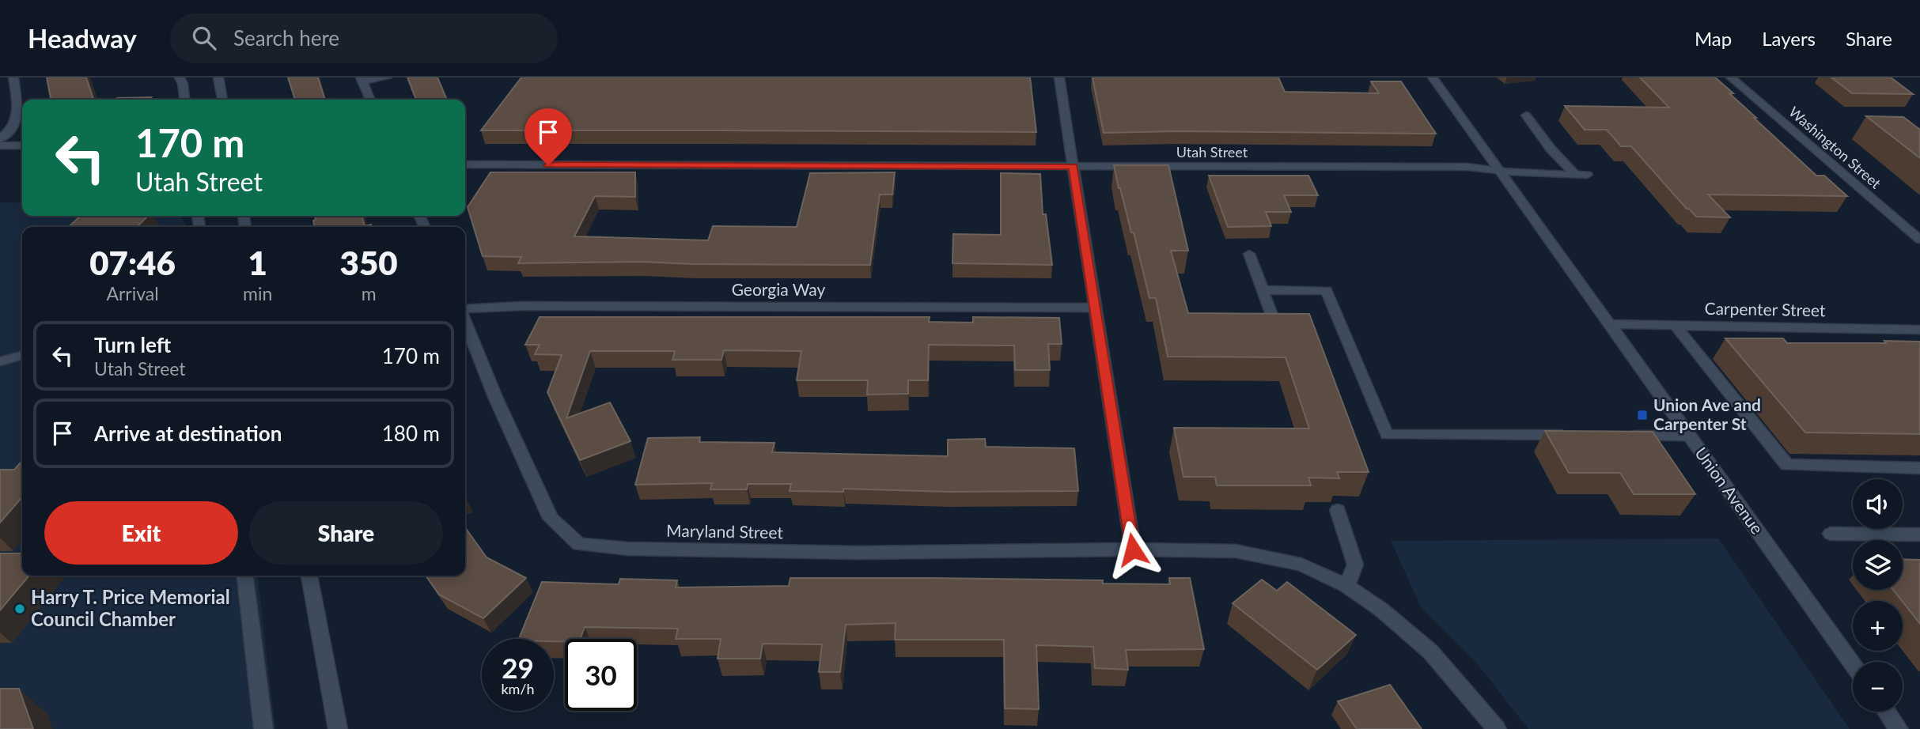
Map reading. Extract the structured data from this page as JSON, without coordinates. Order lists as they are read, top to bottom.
{
  "streets": {
    "street": [
      "Washington Street",
      "Utah Street",
      "Georgia Way",
      "Carpenter Street",
      "Union Avenue",
      "Maryland Street"
    ]
  },
  "crossings": [
    ["Utah Street", "Union Avenue"],
    ["Carpenter Street", "Union Avenue"]
  ],
  "places": {
    "transit": ["Union Ave and Carpenter St"],
    "other": ["Harry T. Price Memorial Council Chamber"]
  },
  "page": {
    "header": "Headway",
    "search": "Search here",
    "nav": ["Map", "Layers", "Share"],
    "turn": ["170 m", "Utah Street"],
    "eta": [
      "07:46",
      "Arrival",
      "1",
      "min",
      "350",
      "m"
    ],
    "list": [
      {
        "name": "Turn left",
        "note": "Utah Street",
        "value": "170 m"
      },
      {
        "name": "Arrive at destination",
        "value": "180 m"
      }
    ],
    "map_buttons": ["+", "−"],
    "buttons": ["Exit", "Share"],
    "speed": "29 km/h",
    "limit": "30"
  }
}
